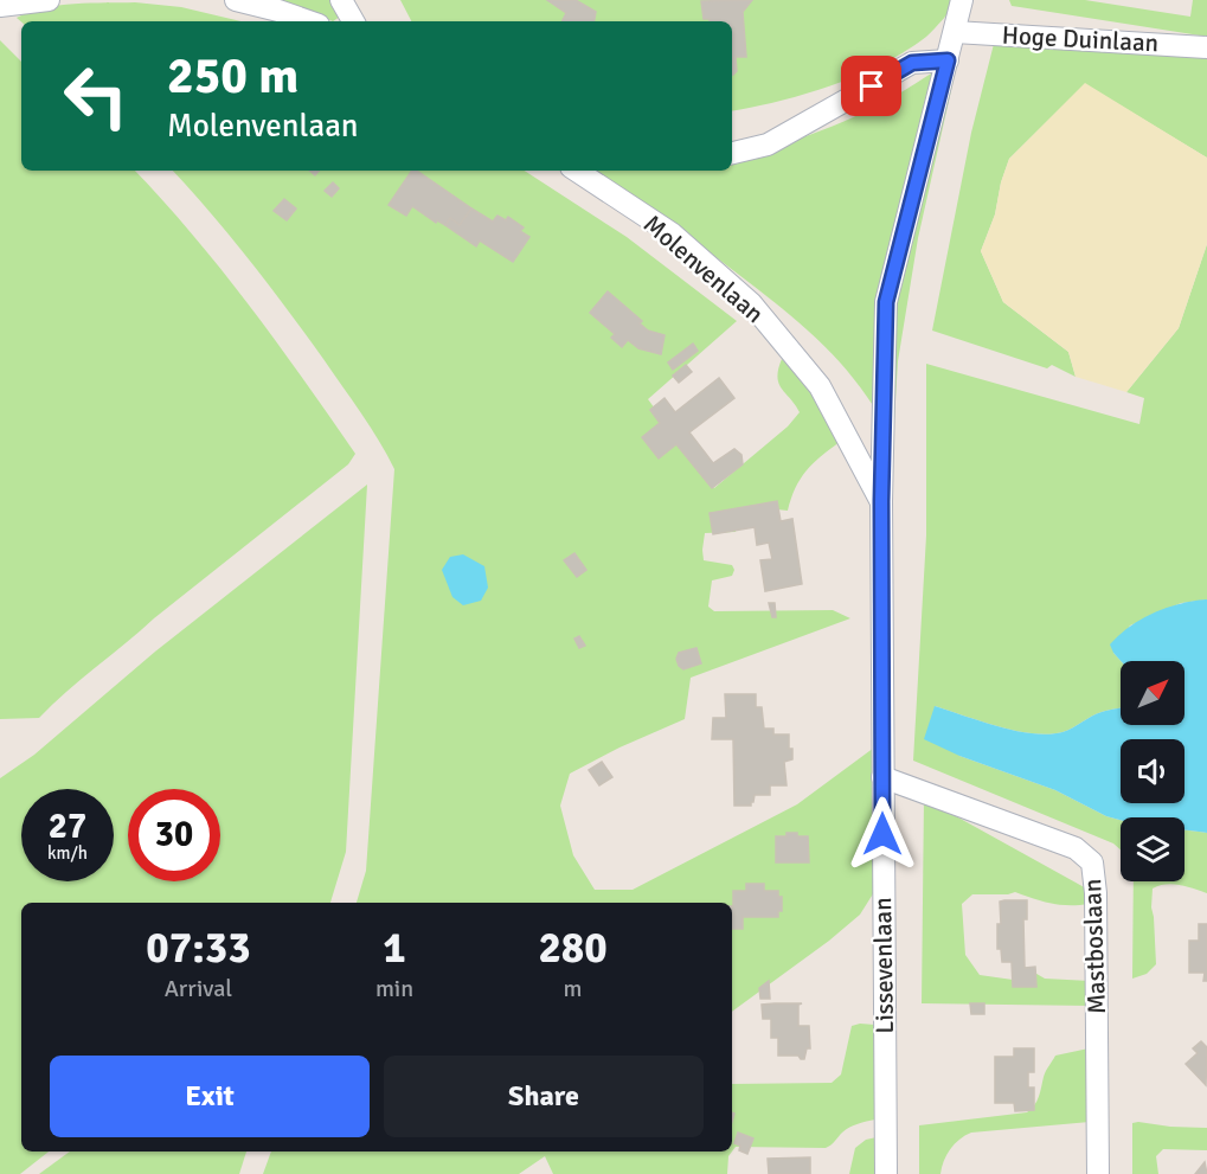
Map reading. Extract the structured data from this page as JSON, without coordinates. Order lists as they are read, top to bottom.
{
  "streets": {
    "street": [
      "Hoge Duinlaan",
      "Molenvenlaan",
      "Mastboslaan",
      "Lissevenlaan"
    ]
  },
  "crossings": [
    ["Hoge Duinlaan", "Lissevenlaan"],
    ["Molenvenlaan", "Lissevenlaan"],
    ["Mastboslaan", "Lissevenlaan"]
  ],
  "north": "top right",
  "page": {
    "turn": ["250 m", "Molenvenlaan"],
    "speed": "27 km/h",
    "limit": "30",
    "eta": [
      "07:33",
      "Arrival",
      "1",
      "min",
      "280",
      "m"
    ],
    "buttons": ["Exit", "Share"]
  }
}
